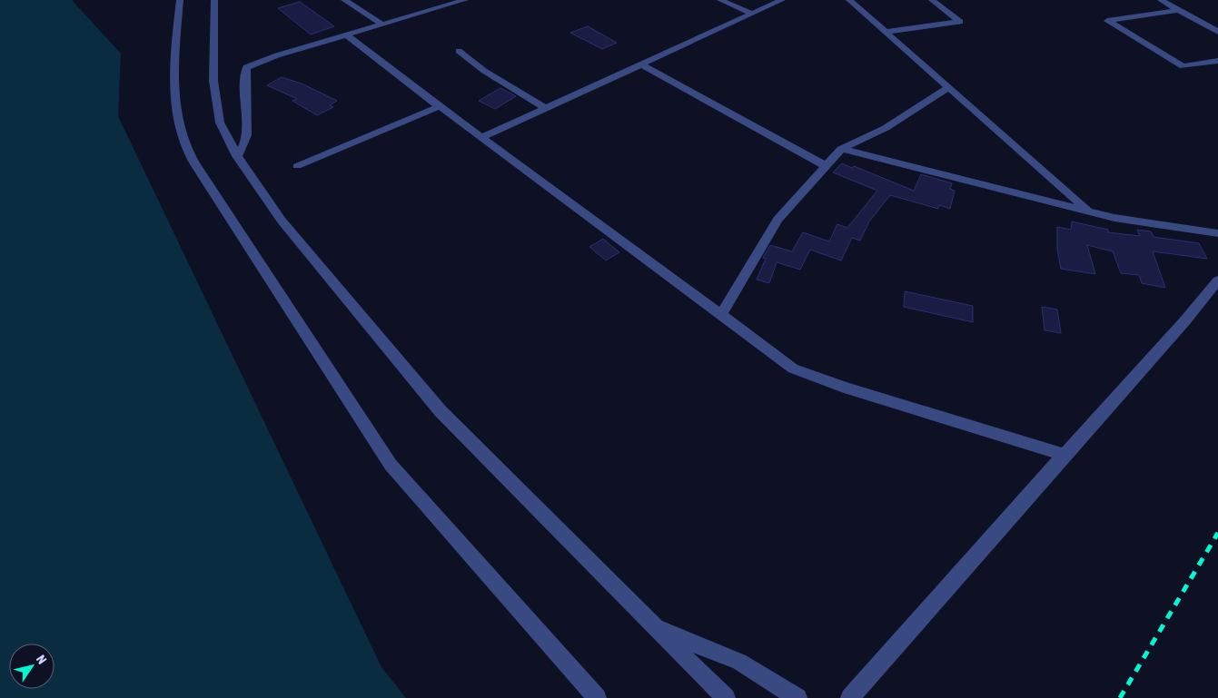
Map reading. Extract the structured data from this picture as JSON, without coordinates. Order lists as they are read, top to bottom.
{
  "north": "top right"
}
